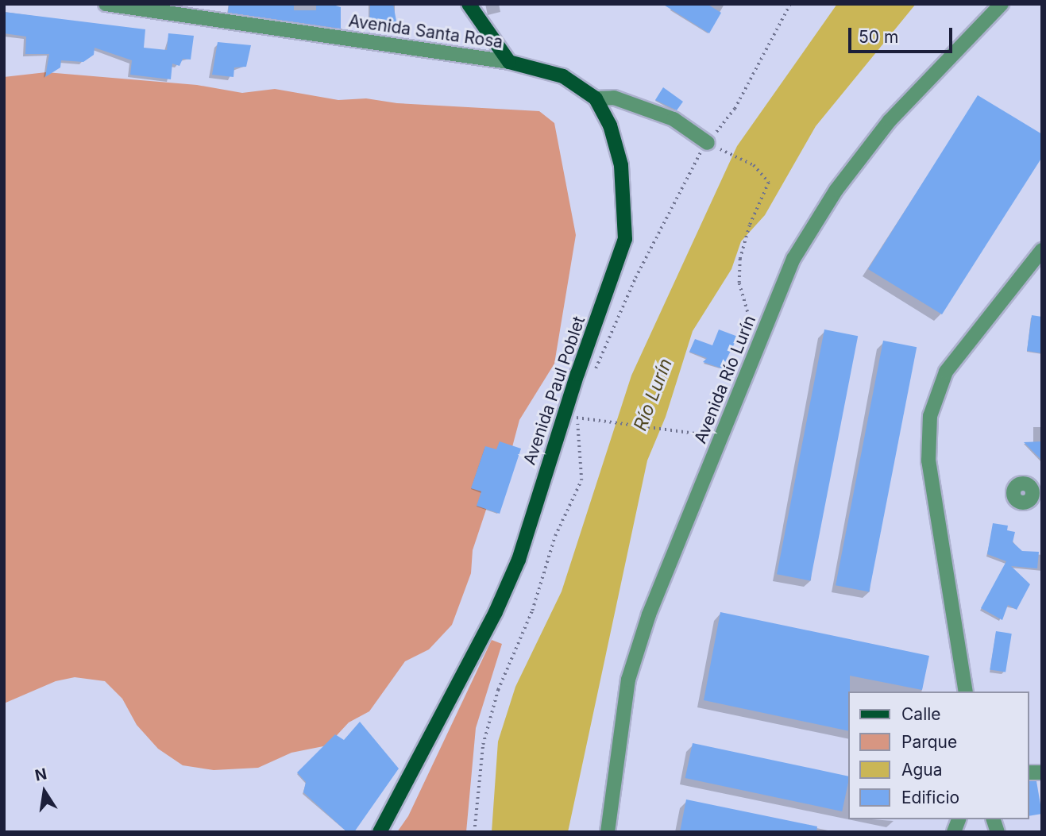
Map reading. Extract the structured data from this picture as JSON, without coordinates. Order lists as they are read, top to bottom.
{
  "streets": {
    "main road": ["Avenida Paul Poblet"],
    "street": ["Avenida Santa Rosa", "Avenida Río Lurín"]
  },
  "crossings": [
    ["Avenida Santa Rosa", "Avenida Paul Poblet"]
  ],
  "water": ["Río Lurín"],
  "legend": [
    "Calle",
    "Parque",
    "Agua",
    "Edificio"
  ],
  "scale_bar": "50 m",
  "north": "top"
}
